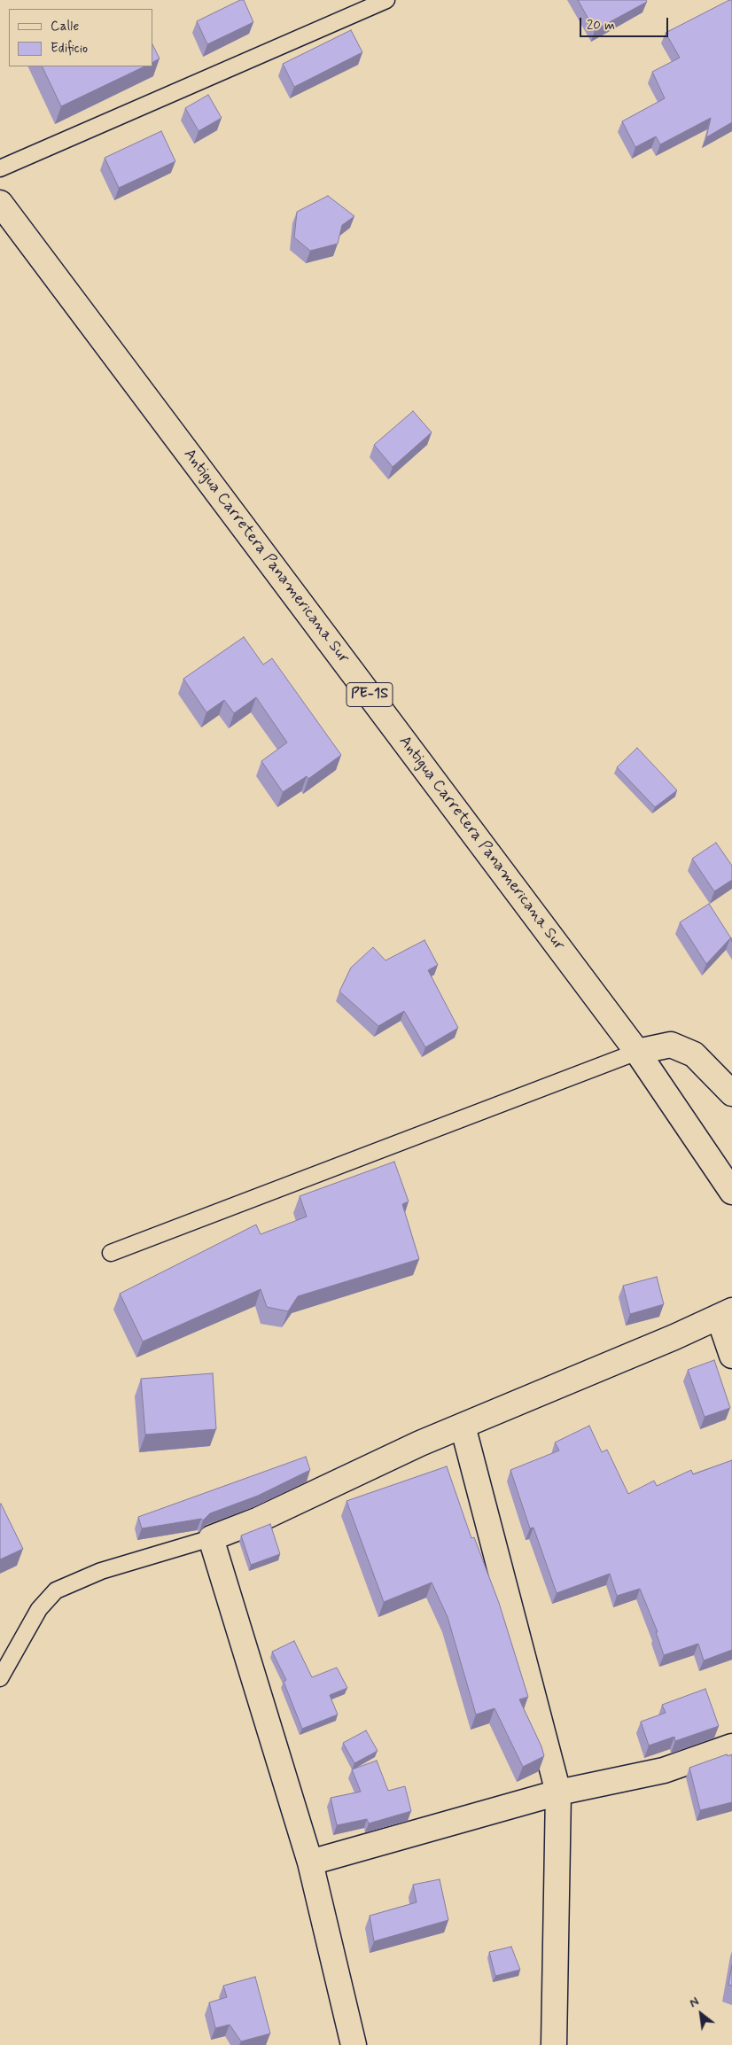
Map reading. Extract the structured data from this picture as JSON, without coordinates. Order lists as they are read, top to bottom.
{
  "streets": {
    "main road": ["Antigua Carretera Panamericana Sur", "PE-1S"]
  },
  "legend": ["Calle", "Edificio"],
  "scale_bar": "20 m",
  "north": "top left"
}
